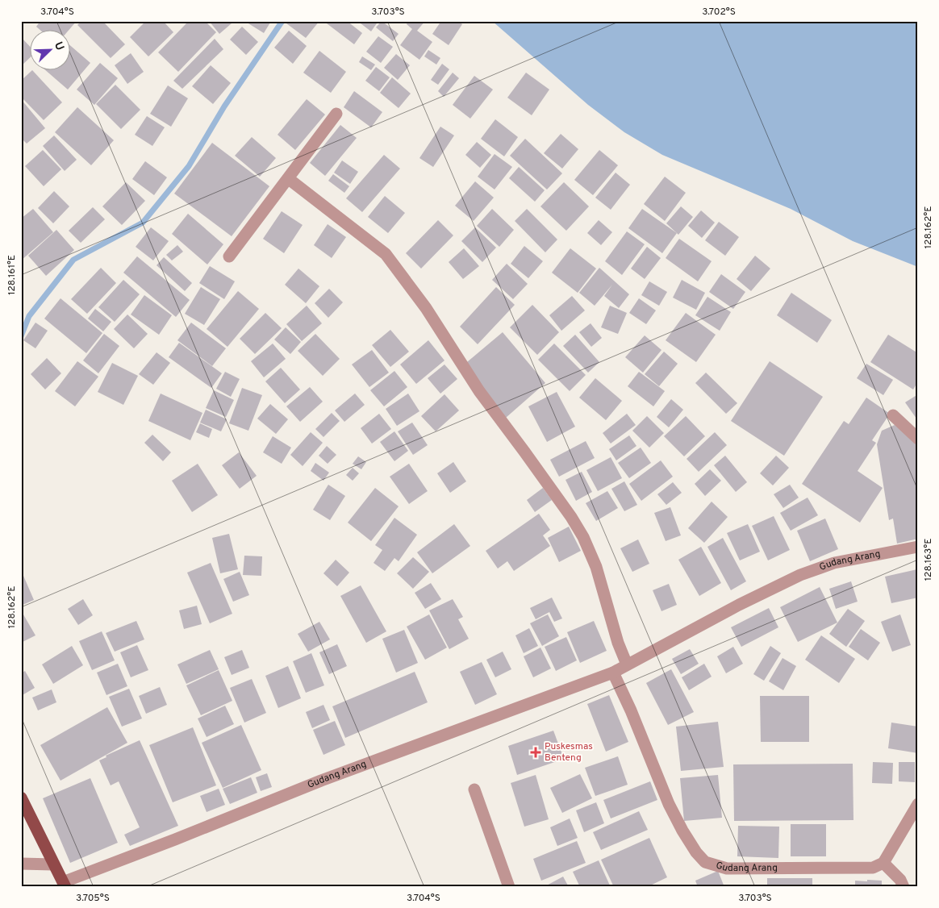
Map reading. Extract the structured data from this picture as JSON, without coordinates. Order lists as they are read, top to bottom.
{
  "streets": {
    "street": ["Gudang Arang"]
  },
  "places": {
    "health": ["Puskesmas Benteng"]
  },
  "north": "top right",
  "coordinates": [
    "3.704°S",
    "3.703°S",
    "3.702°S",
    "128.162°E",
    "128.161°E",
    "128.163°E",
    "3.705°S"
  ]
}
